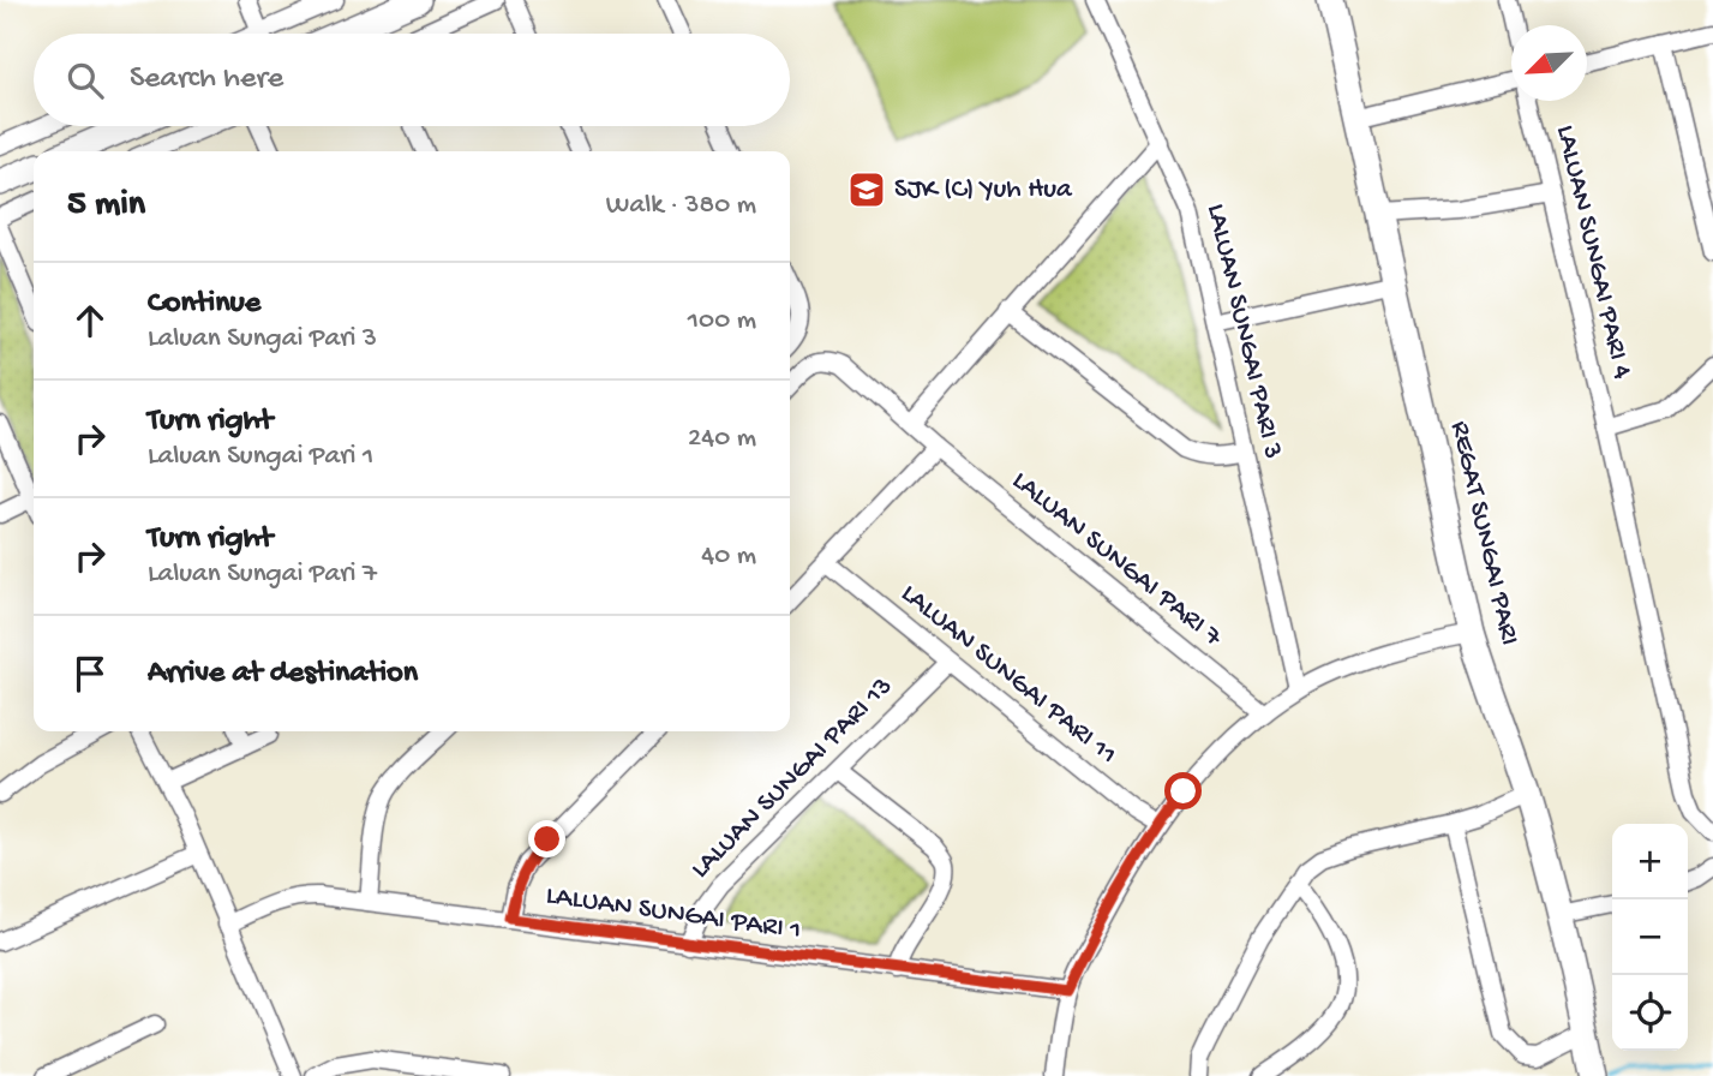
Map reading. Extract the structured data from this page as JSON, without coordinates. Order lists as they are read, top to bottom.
{
  "streets": {
    "main road": ["REGAT SUNGAI PARI"],
    "street": [
      "LALUAN SUNGAI PARI 4",
      "LALUAN SUNGAI PARI 3",
      "LALUAN SUNGAI PARI 7",
      "LALUAN SUNGAI PARI 11",
      "LALUAN SUNGAI PARI 13",
      "LALUAN SUNGAI PARI 1"
    ]
  },
  "crossings": [
    ["LALUAN SUNGAI PARI 11", "LALUAN SUNGAI PARI 13"],
    ["LALUAN SUNGAI PARI 13", "LALUAN SUNGAI PARI 1"]
  ],
  "places": {
    "school or university": ["SJK (C) Yuh Hua"]
  },
  "north": "bottom left",
  "page": {
    "search": "Search here",
    "heading": ["5 min", "Walk · 380 m"],
    "list": [
      ["Continue", "Laluan Sungai Pari 3", "100 m"],
      ["Turn right", "Laluan Sungai Pari 1", "240 m"],
      ["Turn right", "Laluan Sungai Pari 7", "40 m"],
      "Arrive at destination"
    ],
    "map_buttons": ["+", "−"]
  }
}
